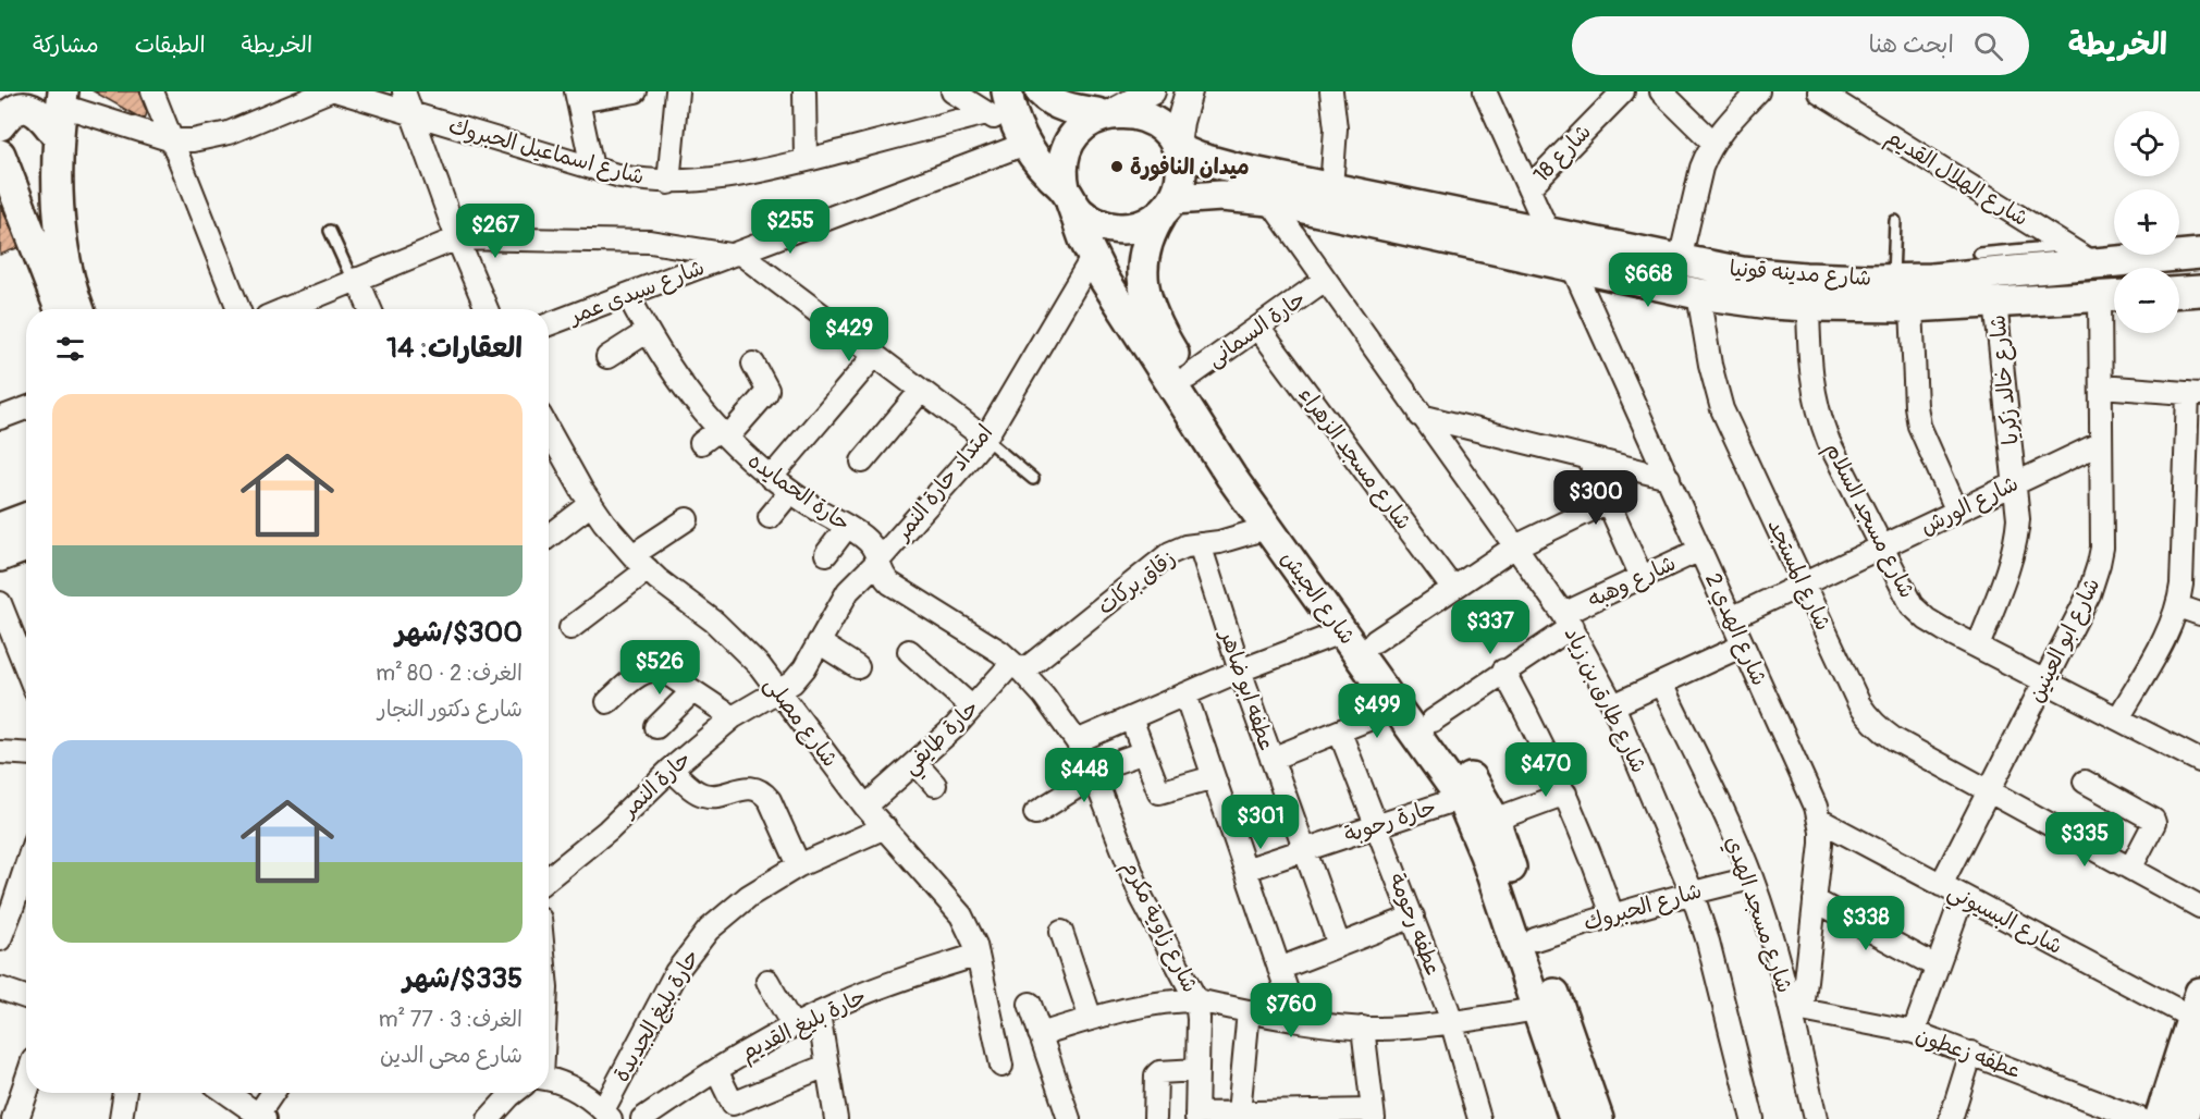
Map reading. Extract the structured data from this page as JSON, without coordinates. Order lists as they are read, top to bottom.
{
  "streets": {
    "main road": ["شارع مدينه قونيا", "شارع الجيش"],
    "street": [
      "شارع اسماعيل الحبروك",
      "شارع 18",
      "شارع الهلال القديم",
      "شارع سيدى عمر",
      "حارة السمانى",
      "شارع خالد زكريا",
      "شارع مسجد الزهراء",
      "امتداد حارة النمر",
      "حارة الحمايده",
      "شارع الورش",
      "شارع مسجد السلام",
      "شارع المستجد",
      "شارع وهبه",
      "زقاق بركات",
      "شارع الهدي 2",
      "شارع ابو العينين",
      "عطفه ابو ضاهر",
      "شارع طارق بن زياد",
      "شارع مصلى",
      "حارة طايفي",
      "حارة النمر",
      "حارة رحوبة",
      "شارع الحبروك",
      "شارع مسجد الهدي",
      "شارع البسيوني",
      "عطفه رحومة",
      "شارع زاوية مكرم",
      "حارة بليغ الجديدة",
      "حارة بليغ القديم",
      "عطفه زعطون"
    ]
  },
  "crossings": [
    ["شارع الهلال القديم", "شارع مدينه قونيا"],
    ["شارع مدينه قونيا", "شارع خالد زكريا"],
    ["شارع مدينه قونيا", "شارع مسجد السلام"],
    ["شارع مدينه قونيا", "شارع المستجد"],
    ["شارع مدينه قونيا", "شارع الجيش"],
    ["شارع مدينه قونيا", "شارع الهدي 2"],
    ["شارع مدينه قونيا", "شارع ابو العينين"],
    ["شارع مدينه قونيا", "شارع طارق بن زياد"],
    ["شارع سيدى عمر", "حارة الحمايده"],
    ["شارع سيدى عمر", "شارع الجيش"],
    ["حارة السمانى", "شارع مسجد الزهراء"],
    ["حارة السمانى", "شارع الجيش"],
    ["حارة السمانى", "شارع طارق بن زياد"],
    ["شارع خالد زكريا", "شارع الورش"],
    ["شارع خالد زكريا", "شارع مسجد السلام"],
    ["امتداد حارة النمر", "حارة الحمايده"],
    ["امتداد حارة النمر", "شارع الجيش"],
    ["امتداد حارة النمر", "شارع مصلى"],
    ["امتداد حارة النمر", "حارة النمر"],
    ["امتداد حارة النمر", "شارع زاوية مكرم"],
    ["حارة الحمايده", "شارع زاوية مكرم"],
    ["شارع الورش", "شارع مسجد السلام"],
    ["شارع الورش", "شارع المستجد"],
    ["شارع الورش", "شارع الهدي 2"],
    ["شارع الورش", "شارع ابو العينين"],
    ["شارع مسجد السلام", "شارع ابو العينين"],
    ["شارع المستجد", "شارع ابو العينين"],
    ["شارع وهبه", "شارع الجيش"],
    ["شارع وهبه", "شارع الهدي 2"],
    ["شارع وهبه", "شارع طارق بن زياد"],
    ["زقاق بركات", "شارع الجيش"],
    ["زقاق بركات", "عطفه ابو ضاهر"],
    ["زقاق بركات", "حارة طايفي"],
    ["زقاق بركات", "شارع زاوية مكرم"],
    ["شارع الجيش", "حارة رحوبة"],
    ["شارع الجيش", "شارع الحبروك"],
    ["شارع الهدي 2", "شارع مسجد الهدي"],
    ["شارع الهدي 2", "شارع البسيوني"],
    ["شارع الهدي 2", "عطفه زعطون"],
    ["شارع ابو العينين", "شارع البسيوني"],
    ["عطفه ابو ضاهر", "حارة رحوبة"],
    ["شارع طارق بن زياد", "شارع الحبروك"],
    ["شارع مصلى", "حارة طايفي"],
    ["شارع مصلى", "حارة النمر"],
    ["شارع مصلى", "حارة بليغ الجديدة"],
    ["شارع مصلى", "حارة بليغ القديم"],
    ["حارة طايفي", "شارع زاوية مكرم"],
    ["حارة رحوبة", "عطفه رحومة"],
    ["شارع الحبروك", "شارع مسجد الهدي"],
    ["شارع مسجد الهدي", "عطفه زعطون"]
  ],
  "places": ["ميدان النافورة"],
  "page": {
    "header": "الخريطة",
    "search": "ابحث هنا",
    "nav": ["الخريطة", "الطبقات", "مشاركة"],
    "map_buttons": ["+", "−"],
    "price": [
      "$255",
      "$267",
      "$668",
      "$429",
      "$300",
      "$337",
      "$526",
      "$499",
      "$470",
      "$448",
      "$301",
      "$335",
      "$338",
      "$760"
    ],
    "heading": "العقارات: 14",
    "list": [
      {
        "name": "$300/شهر",
        "note": "الغرف: 2 · 80 m² · شارع دكتور النجار"
      },
      {
        "name": "$335/شهر",
        "note": "الغرف: 3 · 77 m² · شارع محى الدين"
      }
    ]
  }
}
